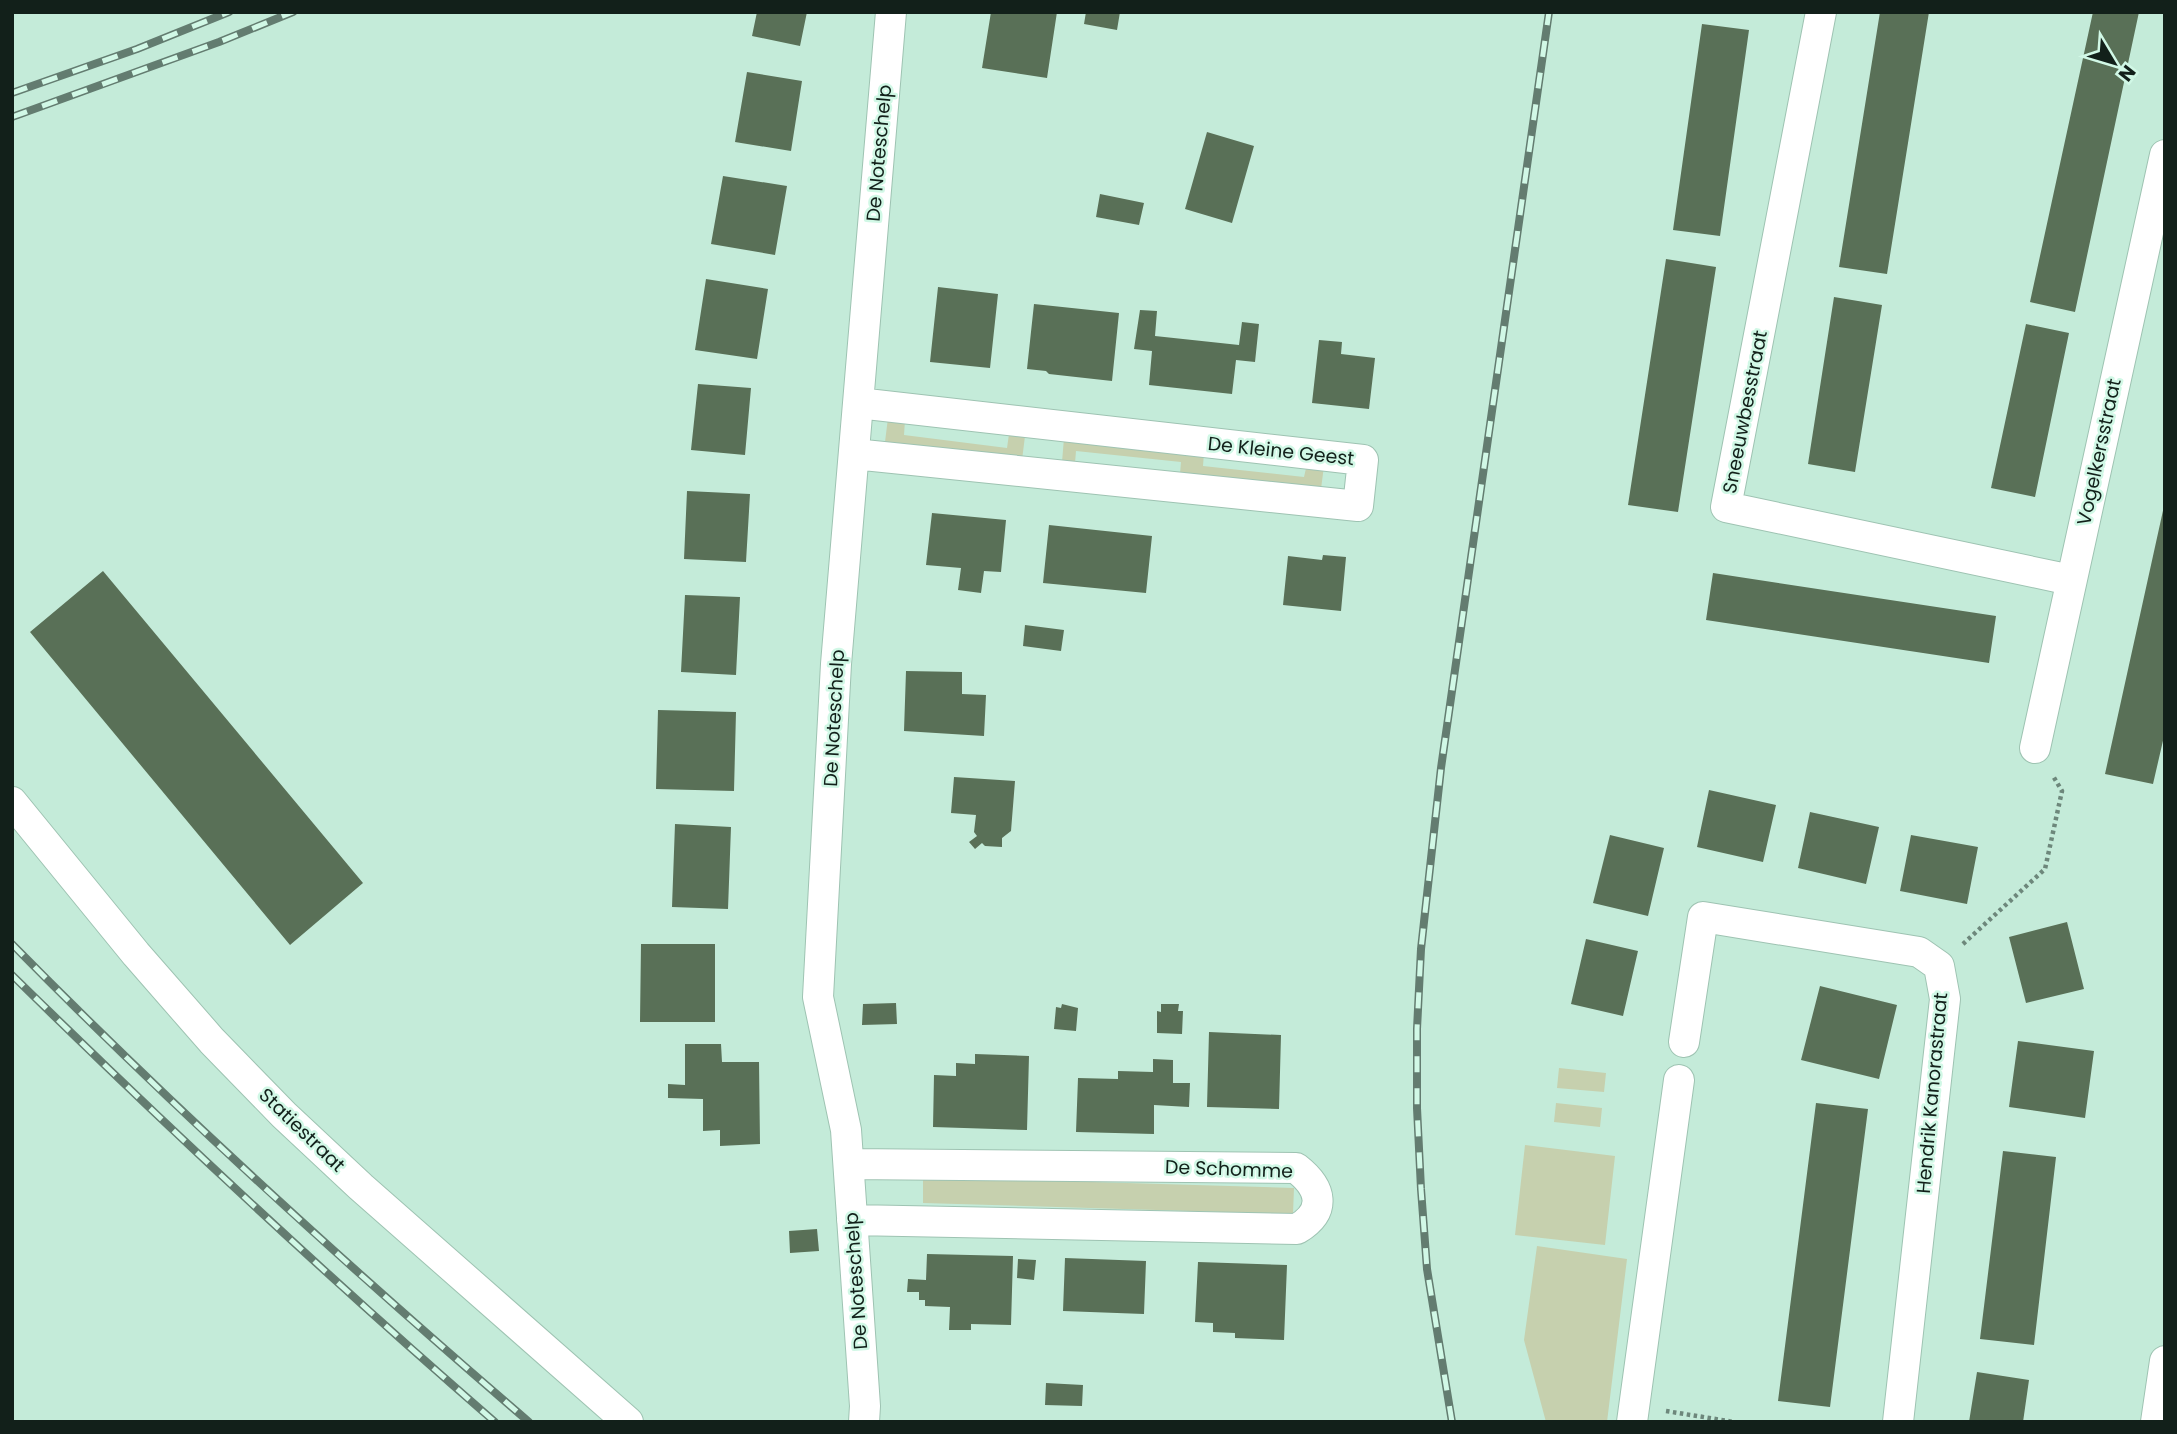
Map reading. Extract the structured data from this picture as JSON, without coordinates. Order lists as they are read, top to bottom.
{
  "streets": {
    "street": [
      "De Noteschelp",
      "Sneeuwbesstraat",
      "De Kleine Geest",
      "Vogelkersstraat",
      "Hendrik Kanorastraat",
      "Statiestraat",
      "De Schomme"
    ]
  },
  "crossings": [
    ["De Noteschelp", "De Kleine Geest"],
    ["De Noteschelp", "De Schomme"],
    ["Sneeuwbesstraat", "Vogelkersstraat"]
  ],
  "north": "bottom right"
}
